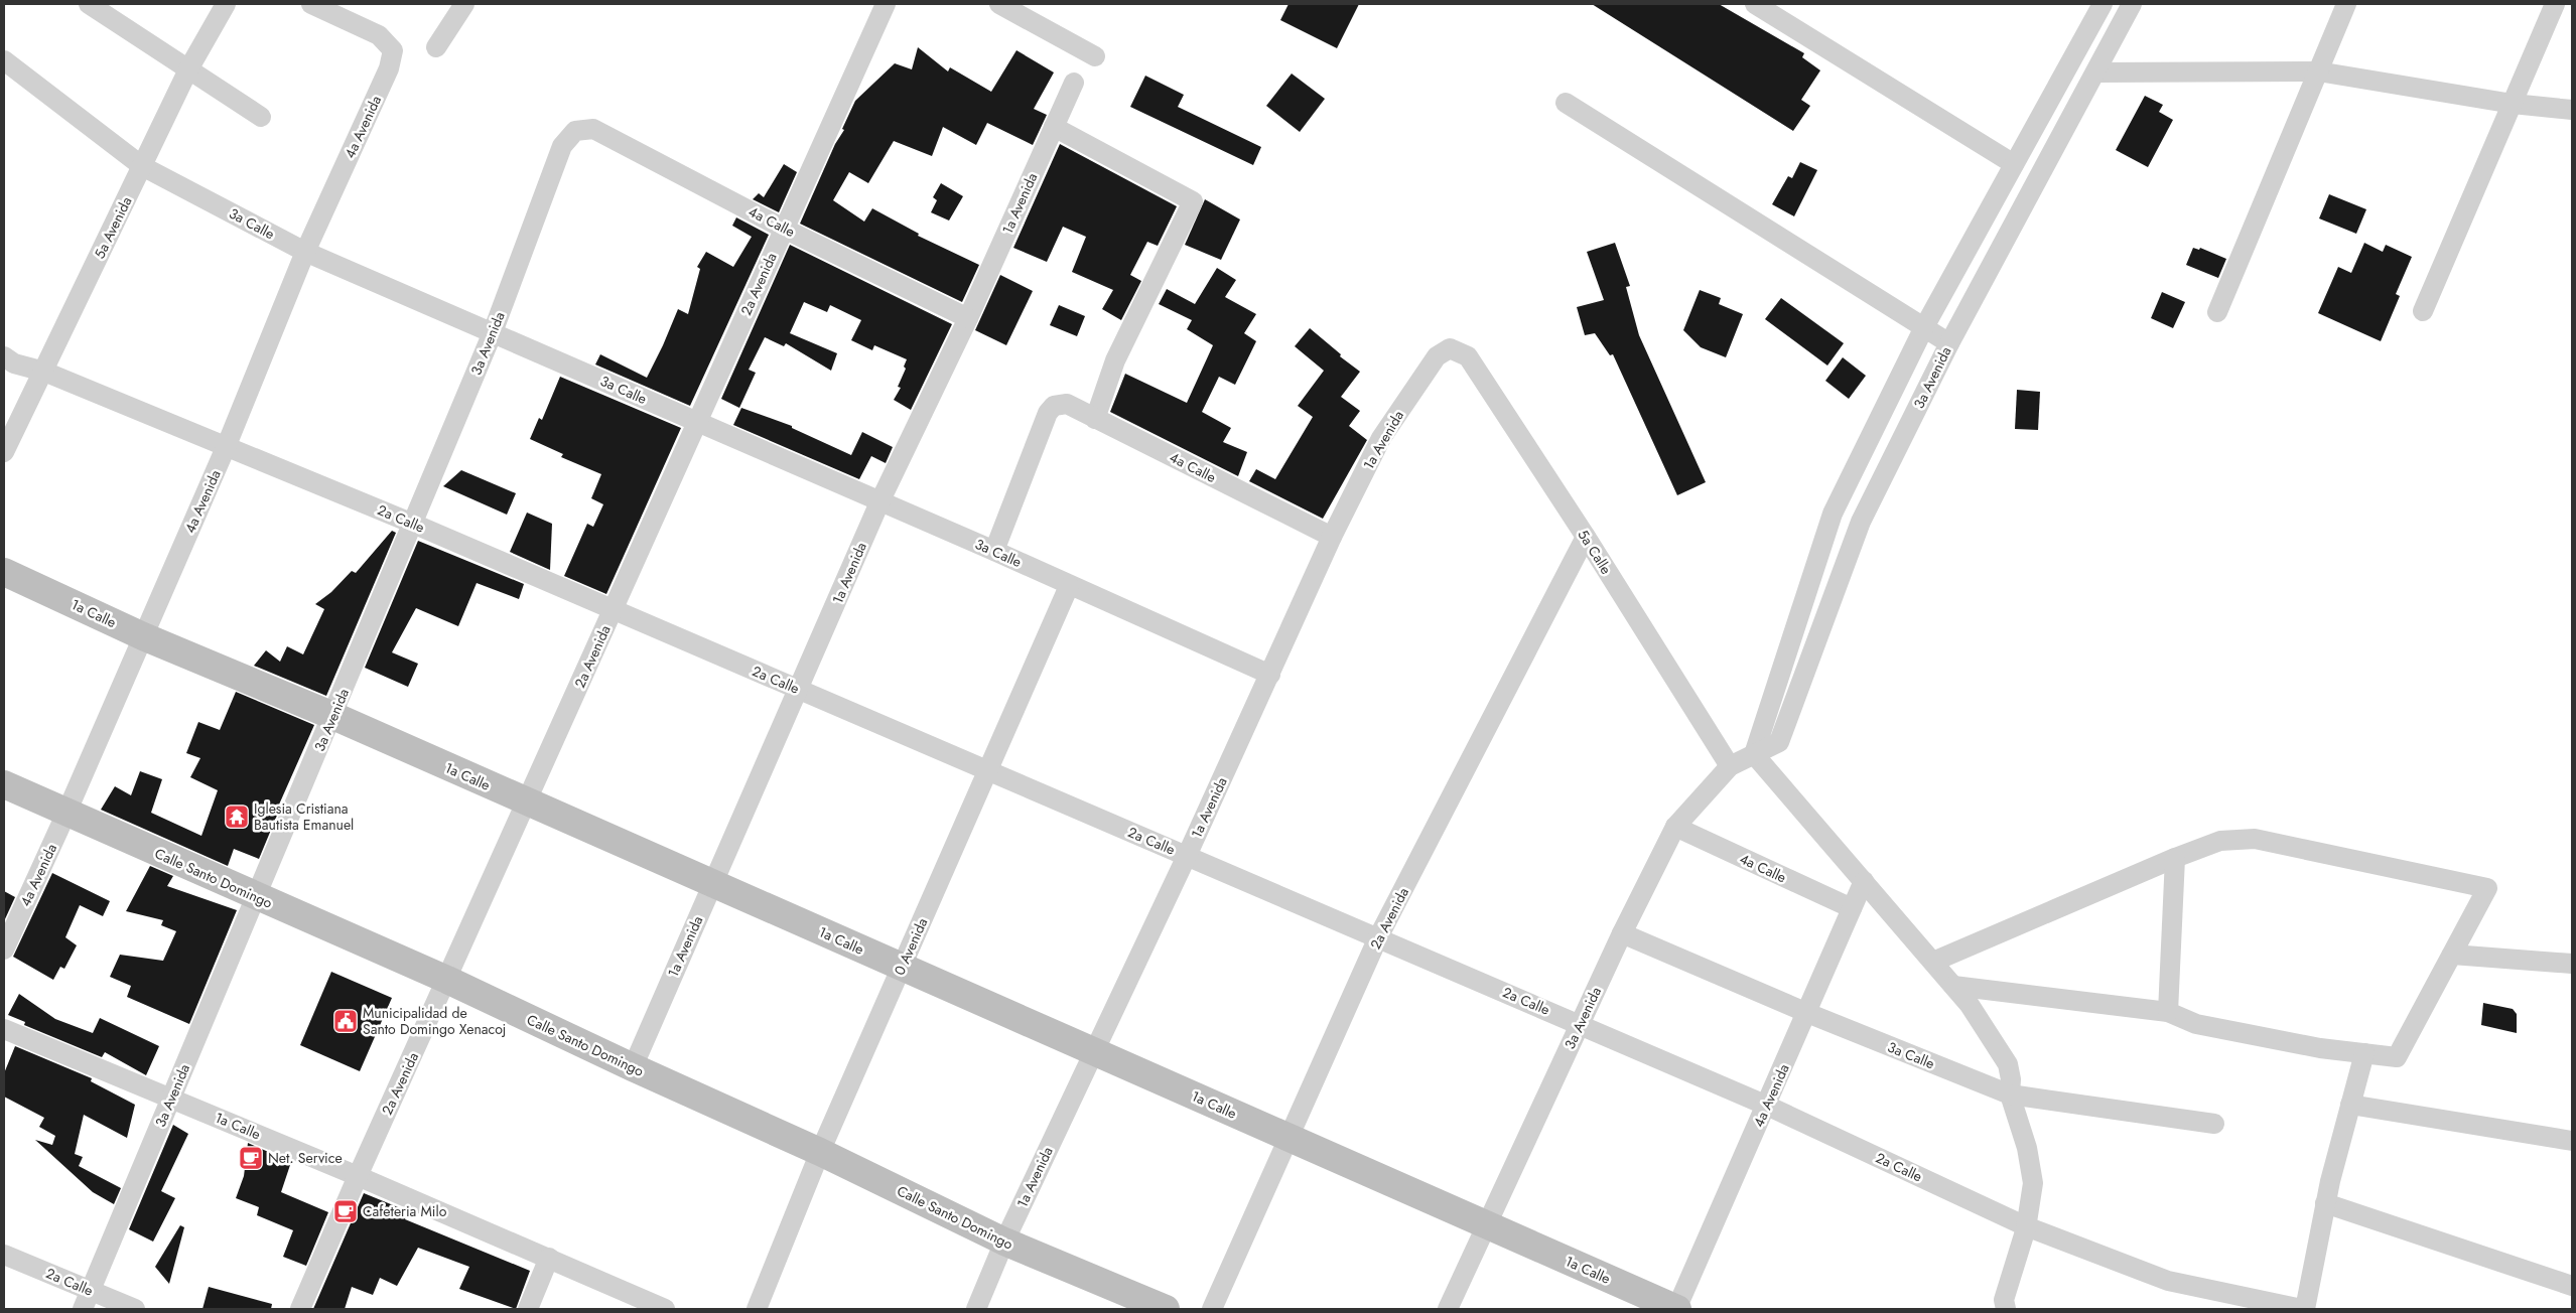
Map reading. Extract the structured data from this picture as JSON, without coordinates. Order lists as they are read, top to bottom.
{
  "streets": {
    "main road": ["1a Calle", "Calle Santo Domingo"],
    "street": [
      "4a Avenida",
      "1a Avenida",
      "4a Calle",
      "3a Calle",
      "5a Avenida",
      "2a Avenida",
      "3a Avenida",
      "2a Calle",
      "5a Calle",
      "0 Avenida"
    ]
  },
  "crossings": [
    ["4a Avenida", "4a Calle"],
    ["4a Avenida", "3a Calle"],
    ["4a Avenida", "2a Calle"],
    ["4a Avenida", "1a Calle"],
    ["4a Avenida", "Calle Santo Domingo"],
    ["1a Avenida", "4a Calle"],
    ["1a Avenida", "3a Calle"],
    ["1a Avenida", "2a Calle"],
    ["1a Avenida", "5a Calle"],
    ["1a Avenida", "1a Calle"],
    ["1a Avenida", "Calle Santo Domingo"],
    ["4a Calle", "3a Calle"],
    ["4a Calle", "2a Avenida"],
    ["4a Calle", "3a Avenida"],
    ["3a Calle", "5a Avenida"],
    ["3a Calle", "2a Avenida"],
    ["3a Calle", "3a Avenida"],
    ["3a Calle", "0 Avenida"],
    ["5a Avenida", "2a Calle"],
    ["2a Avenida", "2a Calle"],
    ["2a Avenida", "5a Calle"],
    ["2a Avenida", "1a Calle"],
    ["2a Avenida", "Calle Santo Domingo"],
    ["3a Avenida", "2a Calle"],
    ["3a Avenida", "5a Calle"],
    ["3a Avenida", "1a Calle"],
    ["3a Avenida", "Calle Santo Domingo"],
    ["2a Calle", "0 Avenida"],
    ["1a Calle", "0 Avenida"],
    ["Calle Santo Domingo", "0 Avenida"]
  ],
  "places": {
    "temple": ["Iglesia Cristiana Bautista Emanuel"],
    "public building": ["Municipalidad de Santo Domingo Xenacoj"],
    "cafe": ["Net. Service", "Cafeteria Milo"]
  }
}
